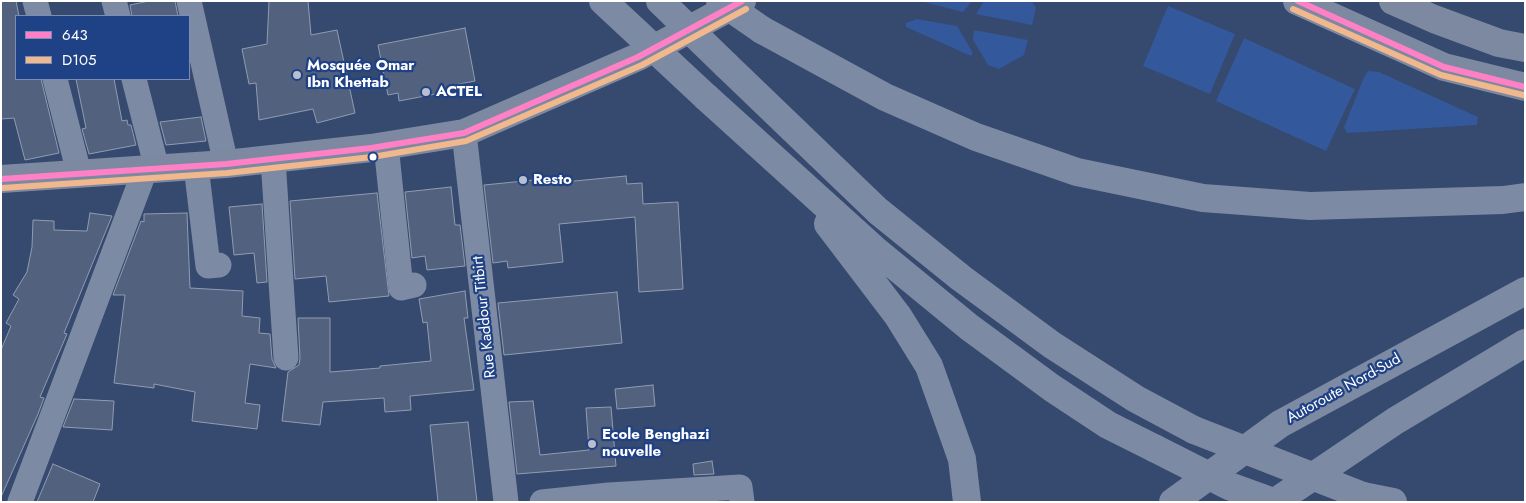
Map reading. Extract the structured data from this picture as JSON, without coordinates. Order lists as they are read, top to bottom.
{
  "streets": {
    "highway": ["Autoroute Nord-Sud"],
    "street": ["Rue Kaddour Titbirt"]
  },
  "places": [
    "Mosquée Omar Ibn Khettab",
    "ACTEL",
    "Resto",
    "Ecole Benghazi nouvelle"
  ],
  "lines": ["transit line 643", "transit line D105"],
  "legend": ["643", "D105"]
}
